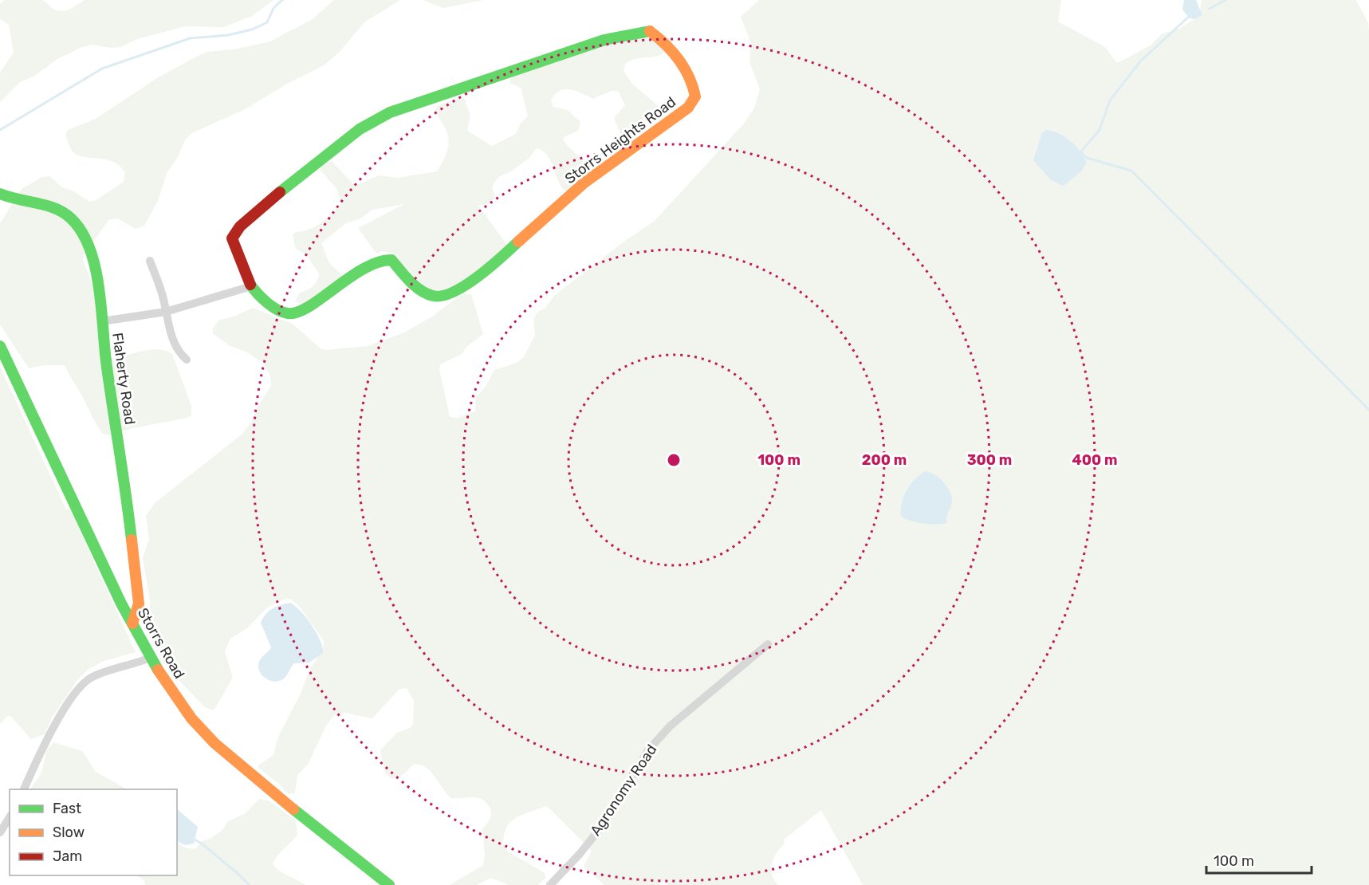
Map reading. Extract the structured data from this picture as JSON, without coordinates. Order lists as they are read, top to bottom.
{
  "streets": {
    "street": [
      "Storrs Heights Road",
      "Flaherty Road",
      "Storrs Road",
      "Agronomy Road"
    ]
  },
  "crossings": [
    ["Flaherty Road", "Storrs Road"]
  ],
  "legend": ["Fast", "Slow", "Jam"],
  "scale_bar": "100 m",
  "rings": [
    "100 m",
    "200 m",
    "300 m",
    "400 m"
  ]
}
